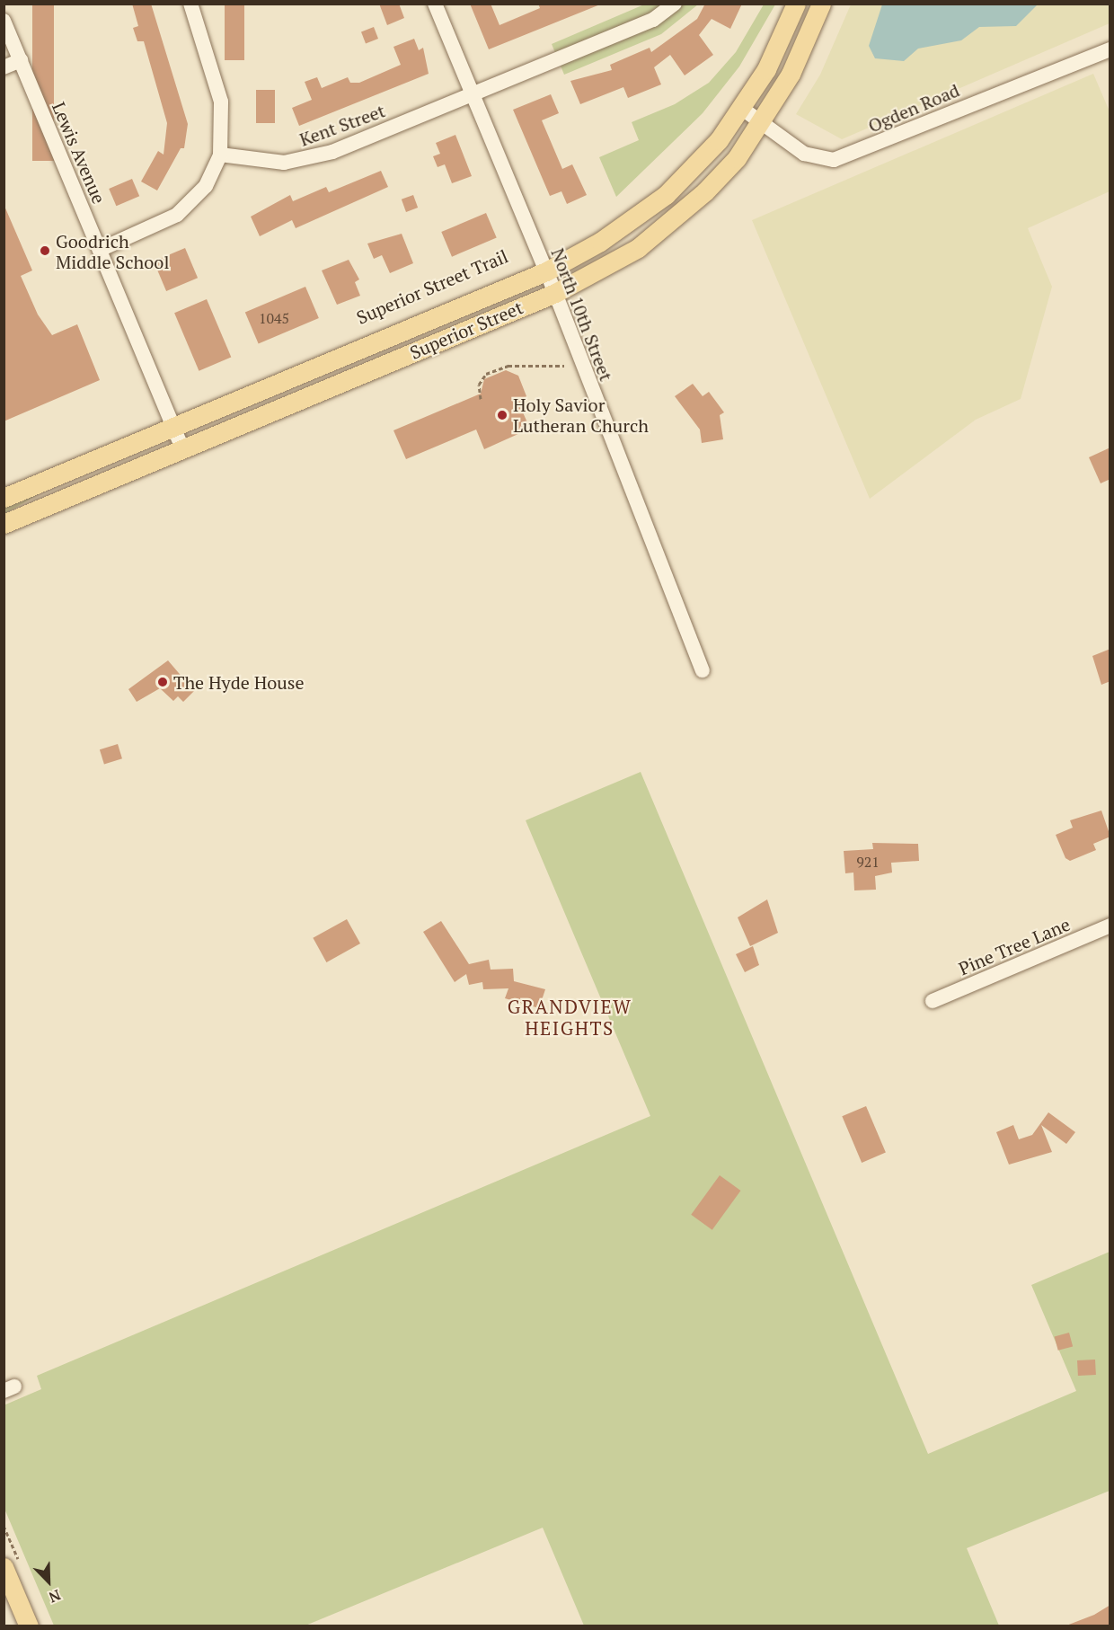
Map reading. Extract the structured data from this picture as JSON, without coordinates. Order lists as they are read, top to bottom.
{
  "streets": {
    "main road": ["Superior Street"],
    "street": [
      "Ogden Road",
      "Kent Street",
      "Lewis Avenue",
      "North 10th Street",
      "Pine Tree Lane"
    ]
  },
  "crossings": [
    ["Ogden Road", "Superior Street"],
    ["Kent Street", "North 10th Street"],
    ["Lewis Avenue", "Superior Street"],
    ["North 10th Street", "Superior Street"]
  ],
  "districts": ["GRANDVIEW HEIGHTS"],
  "places": ["Goodrich Middle School", "Holy Savior Lutheran Church", "The Hyde House"],
  "house_numbers": ["1045", "921"],
  "north": "bottom right"
}
